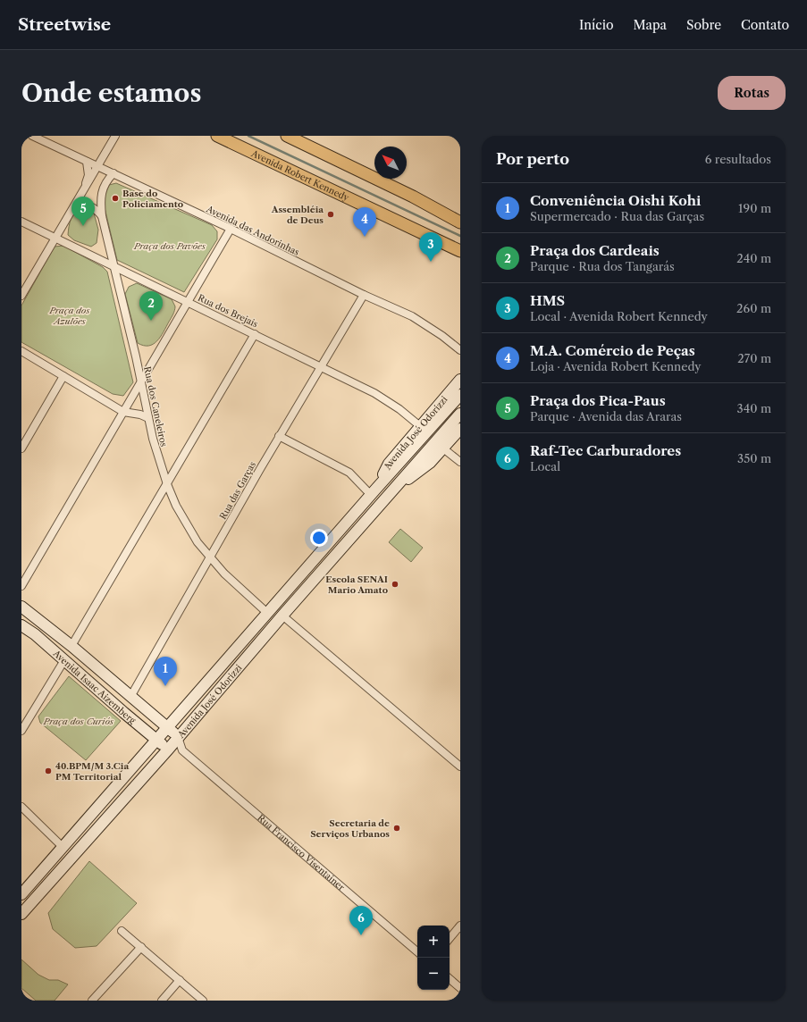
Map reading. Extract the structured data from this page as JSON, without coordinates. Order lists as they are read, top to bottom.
{
  "streets": {
    "main road": ["Avenida Robert Kennedy", "Avenida José Odorizzi", "Avenida Isaac Aizemberg"],
    "street": [
      "Avenida das Andorinhas",
      "Rua dos Brejais",
      "Rua dos Caneleiros",
      "Rua das Garças",
      "Rua Francisco Visentainer"
    ]
  },
  "crossings": [
    ["Avenida das Andorinhas", "Rua dos Caneleiros"],
    ["Avenida das Andorinhas", "Rua das Garças"],
    ["Rua dos Brejais", "Rua dos Caneleiros"],
    ["Rua dos Brejais", "Avenida José Odorizzi"],
    ["Rua dos Brejais", "Rua das Garças"],
    ["Rua dos Caneleiros", "Avenida José Odorizzi"],
    ["Rua dos Caneleiros", "Rua das Garças"],
    ["Avenida José Odorizzi", "Avenida Isaac Aizemberg"],
    ["Rua das Garças", "Avenida Isaac Aizemberg"]
  ],
  "parks": ["Praça dos Pavões", "Praça dos Azulões", "Praça dos Curiós"],
  "places": [
    "Base do Policiamento",
    "Assembléia de Deus",
    "Escola SENAI Mario Amato",
    "40.BPM/M 3.Cia PM Territorial",
    "Secretaria de Serviços Urbanos"
  ],
  "north": "top left",
  "page": {
    "header": "Streetwise",
    "nav": [
      "Início",
      "Mapa",
      "Sobre",
      "Contato"
    ],
    "buttons": "Rotas",
    "title": "Onde estamos",
    "heading": ["Por perto", "6 resultados"],
    "list": [
      {
        "mark": "1",
        "name": "Conveniência Oishi Kohi",
        "note": "Supermercado · Rua das Garças",
        "value": "190 m"
      },
      {
        "mark": "2",
        "name": "Praça dos Cardeais",
        "note": "Parque · Rua dos Tangarás",
        "value": "240 m"
      },
      {
        "mark": "3",
        "name": "HMS",
        "note": "Local · Avenida Robert Kennedy",
        "value": "260 m"
      },
      {
        "mark": "4",
        "name": "M.A. Comércio de Peças",
        "note": "Loja · Avenida Robert Kennedy",
        "value": "270 m"
      },
      {
        "mark": "5",
        "name": "Praça dos Pica-Paus",
        "note": "Parque · Avenida das Araras",
        "value": "340 m"
      },
      {
        "mark": "6",
        "name": "Raf-Tec Carburadores",
        "note": "Local",
        "value": "350 m"
      }
    ],
    "pins": [
      "5",
      "4",
      "3",
      "2",
      "1",
      "6"
    ],
    "map_buttons": ["+", "−"]
  }
}
